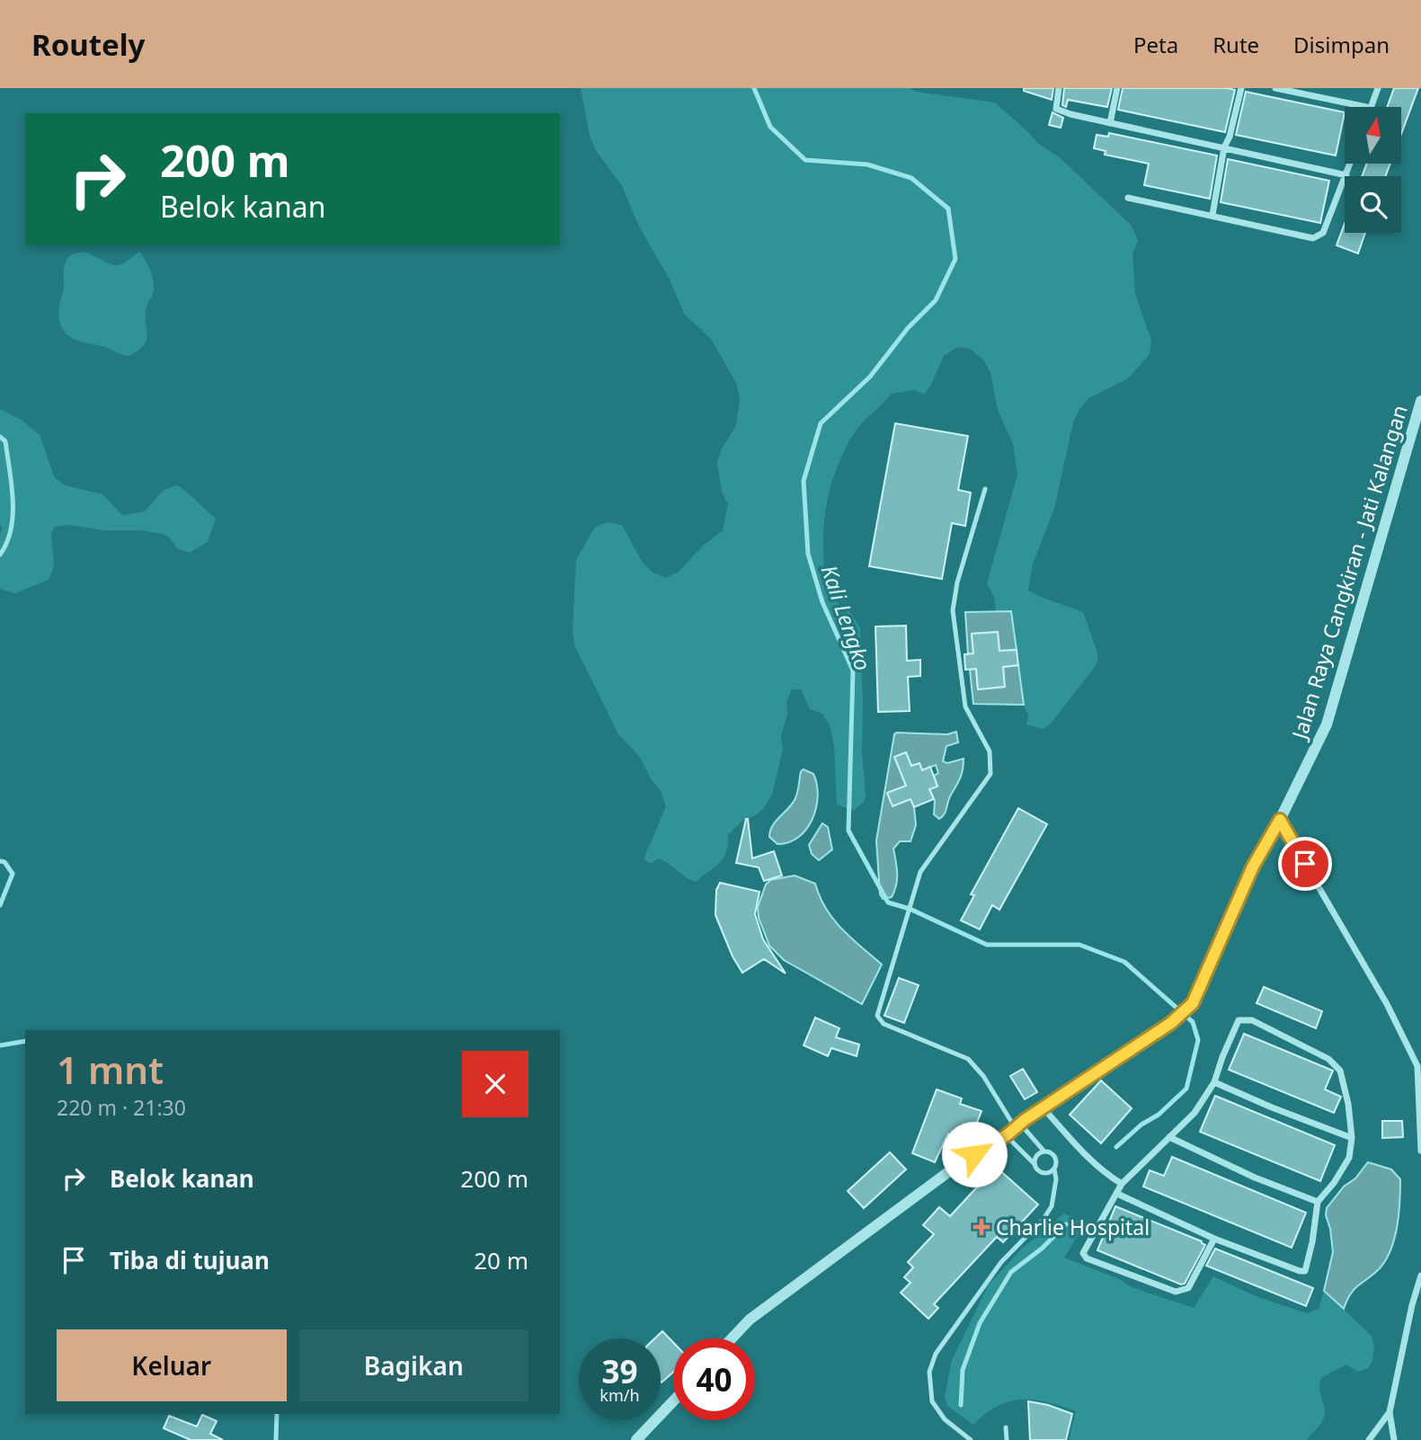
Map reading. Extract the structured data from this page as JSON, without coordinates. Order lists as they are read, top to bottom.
{
  "streets": {
    "street": ["Jalan Raya Cangkiran - Jati Kalangan"]
  },
  "water": ["Kali Lengko"],
  "places": {
    "health": ["Charlie Hospital"]
  },
  "north": "top",
  "page": {
    "header": "Routely",
    "nav": ["Peta", "Rute", "Disimpan"],
    "turn": ["200 m", "Belok kanan"],
    "heading": ["1 mnt", "220 m · 21:30"],
    "list": [
      {
        "name": "Belok kanan",
        "value": "200 m"
      },
      {
        "name": "Tiba di tujuan",
        "value": "20 m"
      }
    ],
    "buttons": ["Keluar", "Bagikan"],
    "speed": "39 km/h",
    "limit": "40"
  }
}
